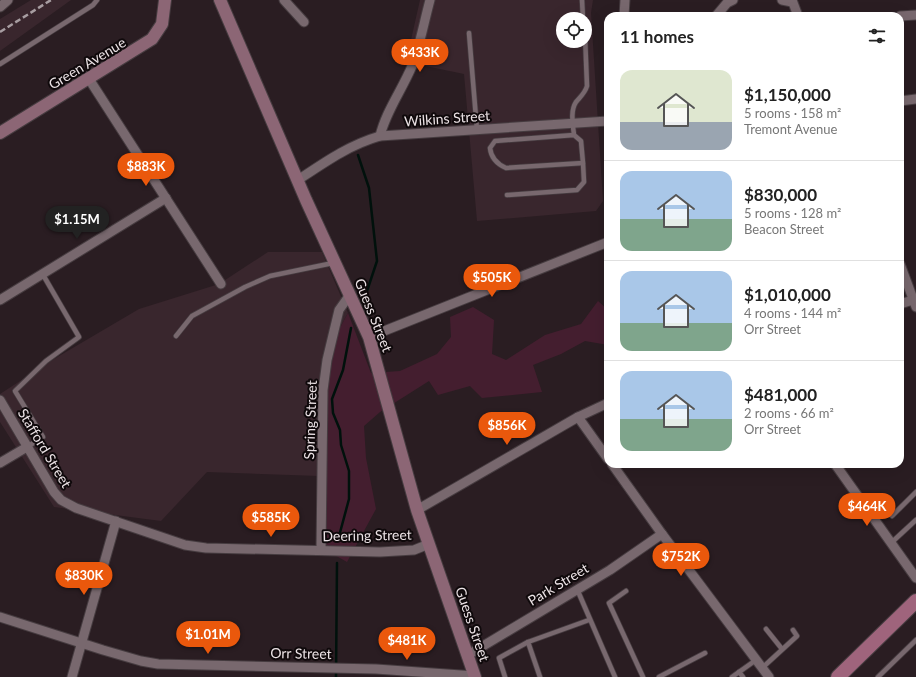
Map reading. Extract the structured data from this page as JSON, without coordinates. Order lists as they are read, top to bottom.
{
  "streets": {
    "street": [
      "Green Avenue",
      "Wilkins Street",
      "Guess Street",
      "Spring Street",
      "Stafford Street",
      "Deering Street",
      "Park Street",
      "Orr Street"
    ]
  },
  "crossings": [
    ["Wilkins Street", "Guess Street"],
    ["Guess Street", "Spring Street"],
    ["Guess Street", "Deering Street"],
    ["Guess Street", "Park Street"],
    ["Guess Street", "Orr Street"],
    ["Spring Street", "Deering Street"],
    ["Stafford Street", "Deering Street"]
  ],
  "page": {
    "heading": "11 homes",
    "price": [
      "$433K",
      "$883K",
      "$1.15M",
      "$505K",
      "$856K",
      "$464K",
      "$585K",
      "$752K",
      "$830K",
      "$1.01M",
      "$481K"
    ],
    "list": [
      {
        "name": "$1,150,000",
        "note": "5 rooms · 158 m² · Tremont Avenue"
      },
      {
        "name": "$830,000",
        "note": "5 rooms · 128 m² · Beacon Street"
      },
      {
        "name": "$1,010,000",
        "note": "4 rooms · 144 m² · Orr Street"
      },
      {
        "name": "$481,000",
        "note": "2 rooms · 66 m² · Orr Street"
      }
    ]
  }
}
